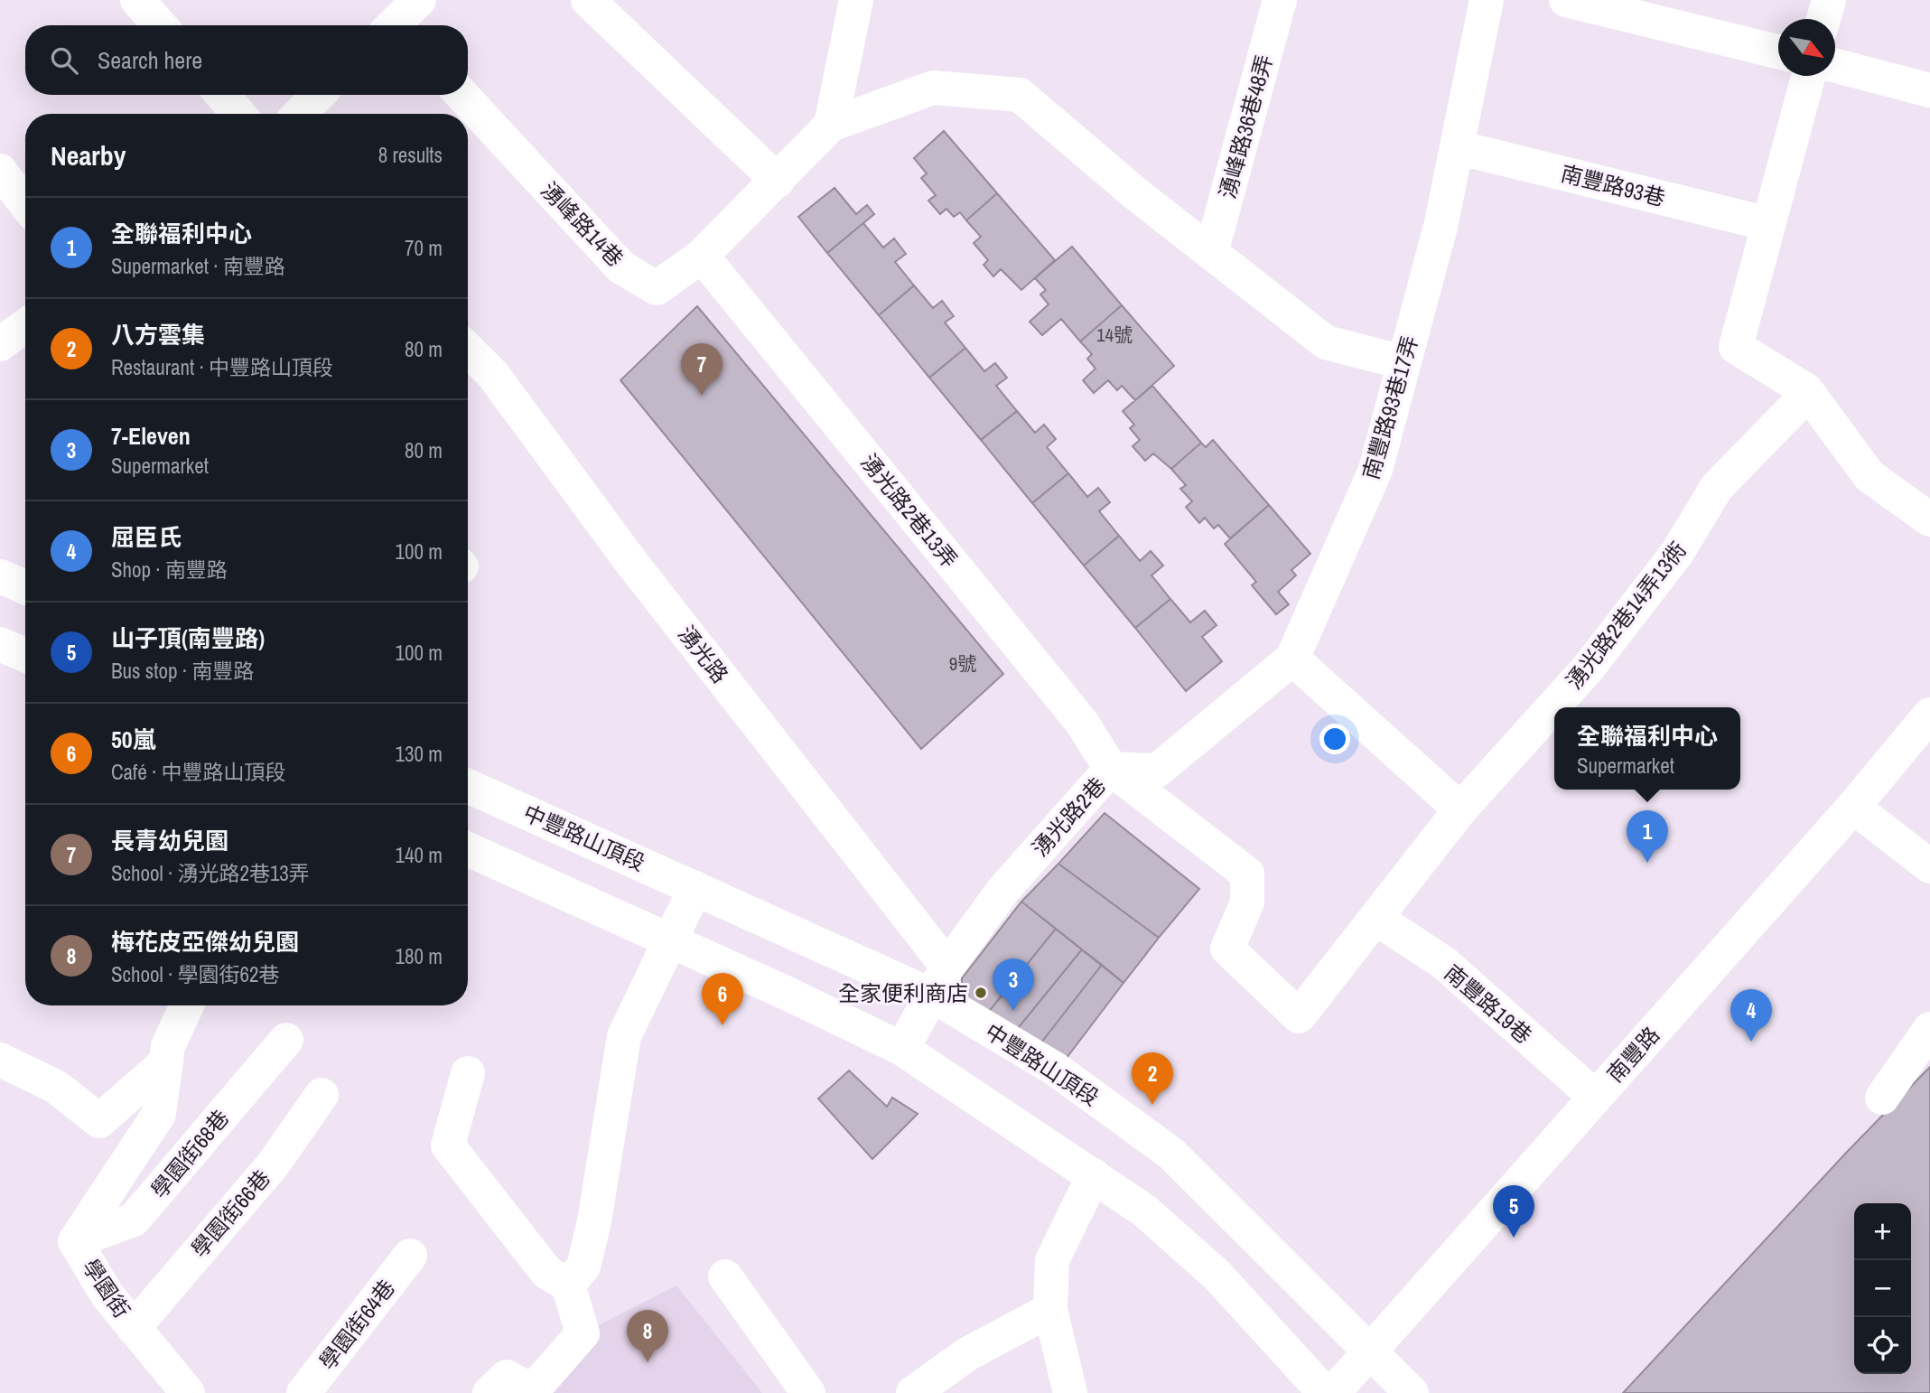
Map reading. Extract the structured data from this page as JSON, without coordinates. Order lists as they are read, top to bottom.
{
  "streets": {
    "street": [
      "湧峰路36巷48弄",
      "南豐路93巷",
      "湧峰路14巷",
      "南豐路93巷17弄",
      "湧光路2巷13弄",
      "湧光路2巷14弄13衖",
      "湧光路",
      "湧光路2巷",
      "中豐路山頂段",
      "南豐路19巷",
      "南豐路",
      "學園街68巷",
      "學園街66巷",
      "學園街",
      "學園街64巷"
    ]
  },
  "crossings": [
    ["南豐路93巷", "南豐路93巷17弄"],
    ["湧峰路14巷", "湧光路2巷13弄"],
    ["南豐路93巷17弄", "湧光路2巷"],
    ["湧光路2巷13弄", "湧光路2巷14弄13衖"],
    ["湧光路2巷13弄", "湧光路2巷"],
    ["湧光路2巷14弄13衖", "湧光路2巷"],
    ["湧光路2巷14弄13衖", "南豐路19巷"],
    ["湧光路", "湧光路2巷"],
    ["湧光路", "中豐路山頂段"],
    ["湧光路2巷", "中豐路山頂段"],
    ["中豐路山頂段", "南豐路"],
    ["南豐路19巷", "南豐路"],
    ["學園街68巷", "學園街"],
    ["學園街66巷", "學園街"]
  ],
  "places": ["全家便利商店"],
  "house_numbers": ["14號", "9號"],
  "north": "bottom right",
  "page": {
    "search": "Search here",
    "heading": ["Nearby", "8 results"],
    "list": [
      {
        "mark": "1",
        "name": "全聯福利中心",
        "note": "Supermarket · 南豐路",
        "value": "70 m"
      },
      {
        "mark": "2",
        "name": "八方雲集",
        "note": "Restaurant · 中豐路山頂段",
        "value": "80 m"
      },
      {
        "mark": "3",
        "name": "7-Eleven",
        "note": "Supermarket",
        "value": "80 m"
      },
      {
        "mark": "4",
        "name": "屈臣氏",
        "note": "Shop · 南豐路",
        "value": "100 m"
      },
      {
        "mark": "5",
        "name": "山子頂(南豐路)",
        "note": "Bus stop · 南豐路",
        "value": "100 m"
      },
      {
        "mark": "6",
        "name": "50嵐",
        "note": "Café · 中豐路山頂段",
        "value": "130 m"
      },
      {
        "mark": "7",
        "name": "長青幼兒園",
        "note": "School · 湧光路2巷13弄",
        "value": "140 m"
      },
      {
        "mark": "8",
        "name": "梅花皮亞傑幼兒園",
        "note": "School · 學園街62巷",
        "value": "180 m"
      }
    ],
    "pins": [
      "7",
      "1",
      "3",
      "6",
      "4",
      "2",
      "5",
      "8"
    ],
    "popup": ["全聯福利中心", "Supermarket"],
    "map_buttons": ["+", "−"]
  }
}
